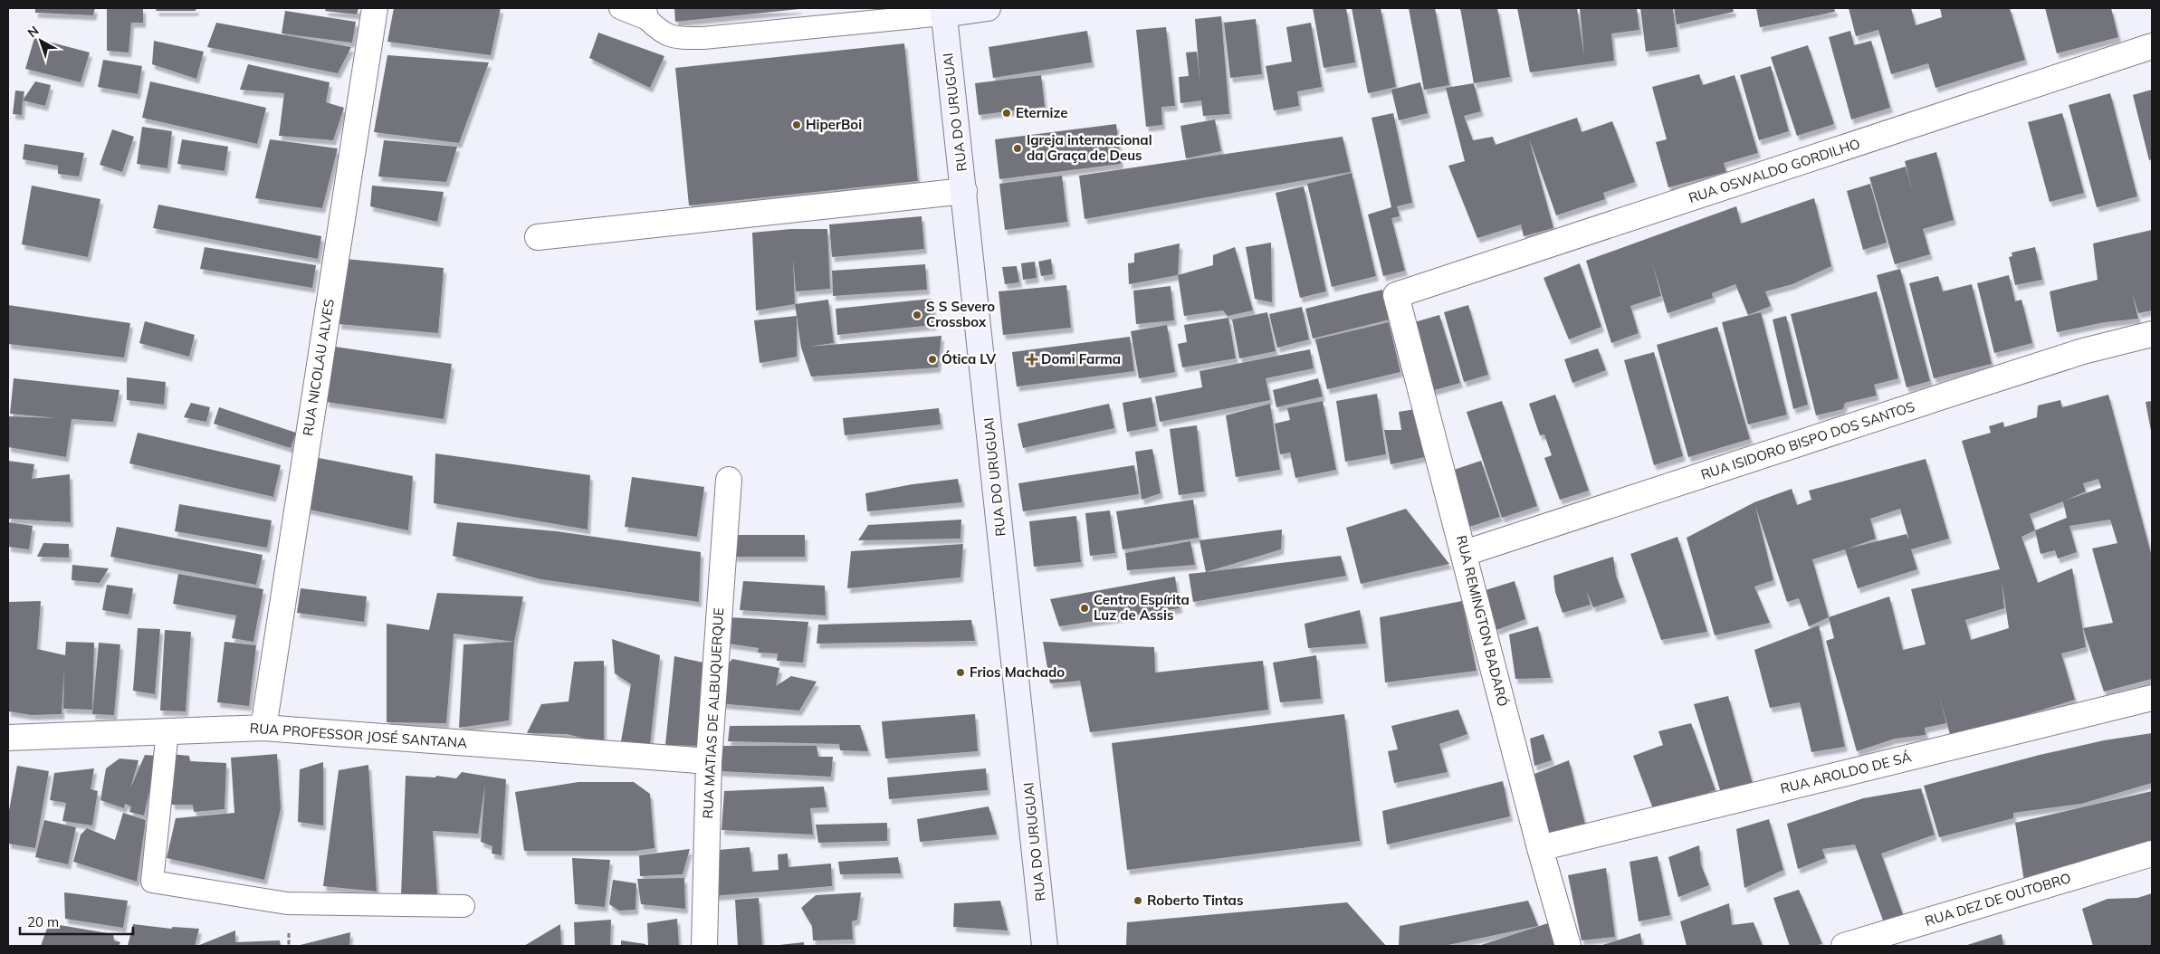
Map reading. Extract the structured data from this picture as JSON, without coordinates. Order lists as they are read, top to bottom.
{
  "streets": {
    "street": [
      "RUA DO URUGUAI",
      "RUA OSWALDO GORDILHO",
      "RUA NICOLAU ALVES",
      "RUA ISIDORO BISPO DOS SANTOS",
      "RUA REMINGTON BADARÓ",
      "RUA MATIAS DE ALBUQUERQUE",
      "RUA PROFESSOR JOSÉ SANTANA",
      "RUA AROLDO DE SÁ",
      "RUA DEZ DE OUTOBRO"
    ]
  },
  "crossings": [
    ["RUA OSWALDO GORDILHO", "RUA REMINGTON BADARÓ"],
    ["RUA NICOLAU ALVES", "RUA PROFESSOR JOSÉ SANTANA"],
    ["RUA ISIDORO BISPO DOS SANTOS", "RUA REMINGTON BADARÓ"],
    ["RUA REMINGTON BADARÓ", "RUA AROLDO DE SÁ"],
    ["RUA MATIAS DE ALBUQUERQUE", "RUA PROFESSOR JOSÉ SANTANA"]
  ],
  "places": {
    "other": [
      "Eternize",
      "HiperBoi",
      "Igreja internacional da Graça de Deus",
      "S S Severo Crossbox",
      "Ótica LV",
      "Centro Espírita Luz de Assis",
      "Frios Machado",
      "Roberto Tintas"
    ],
    "health": ["Domi Farma"]
  },
  "scale_bar": "20 m",
  "north": "top left"
}
